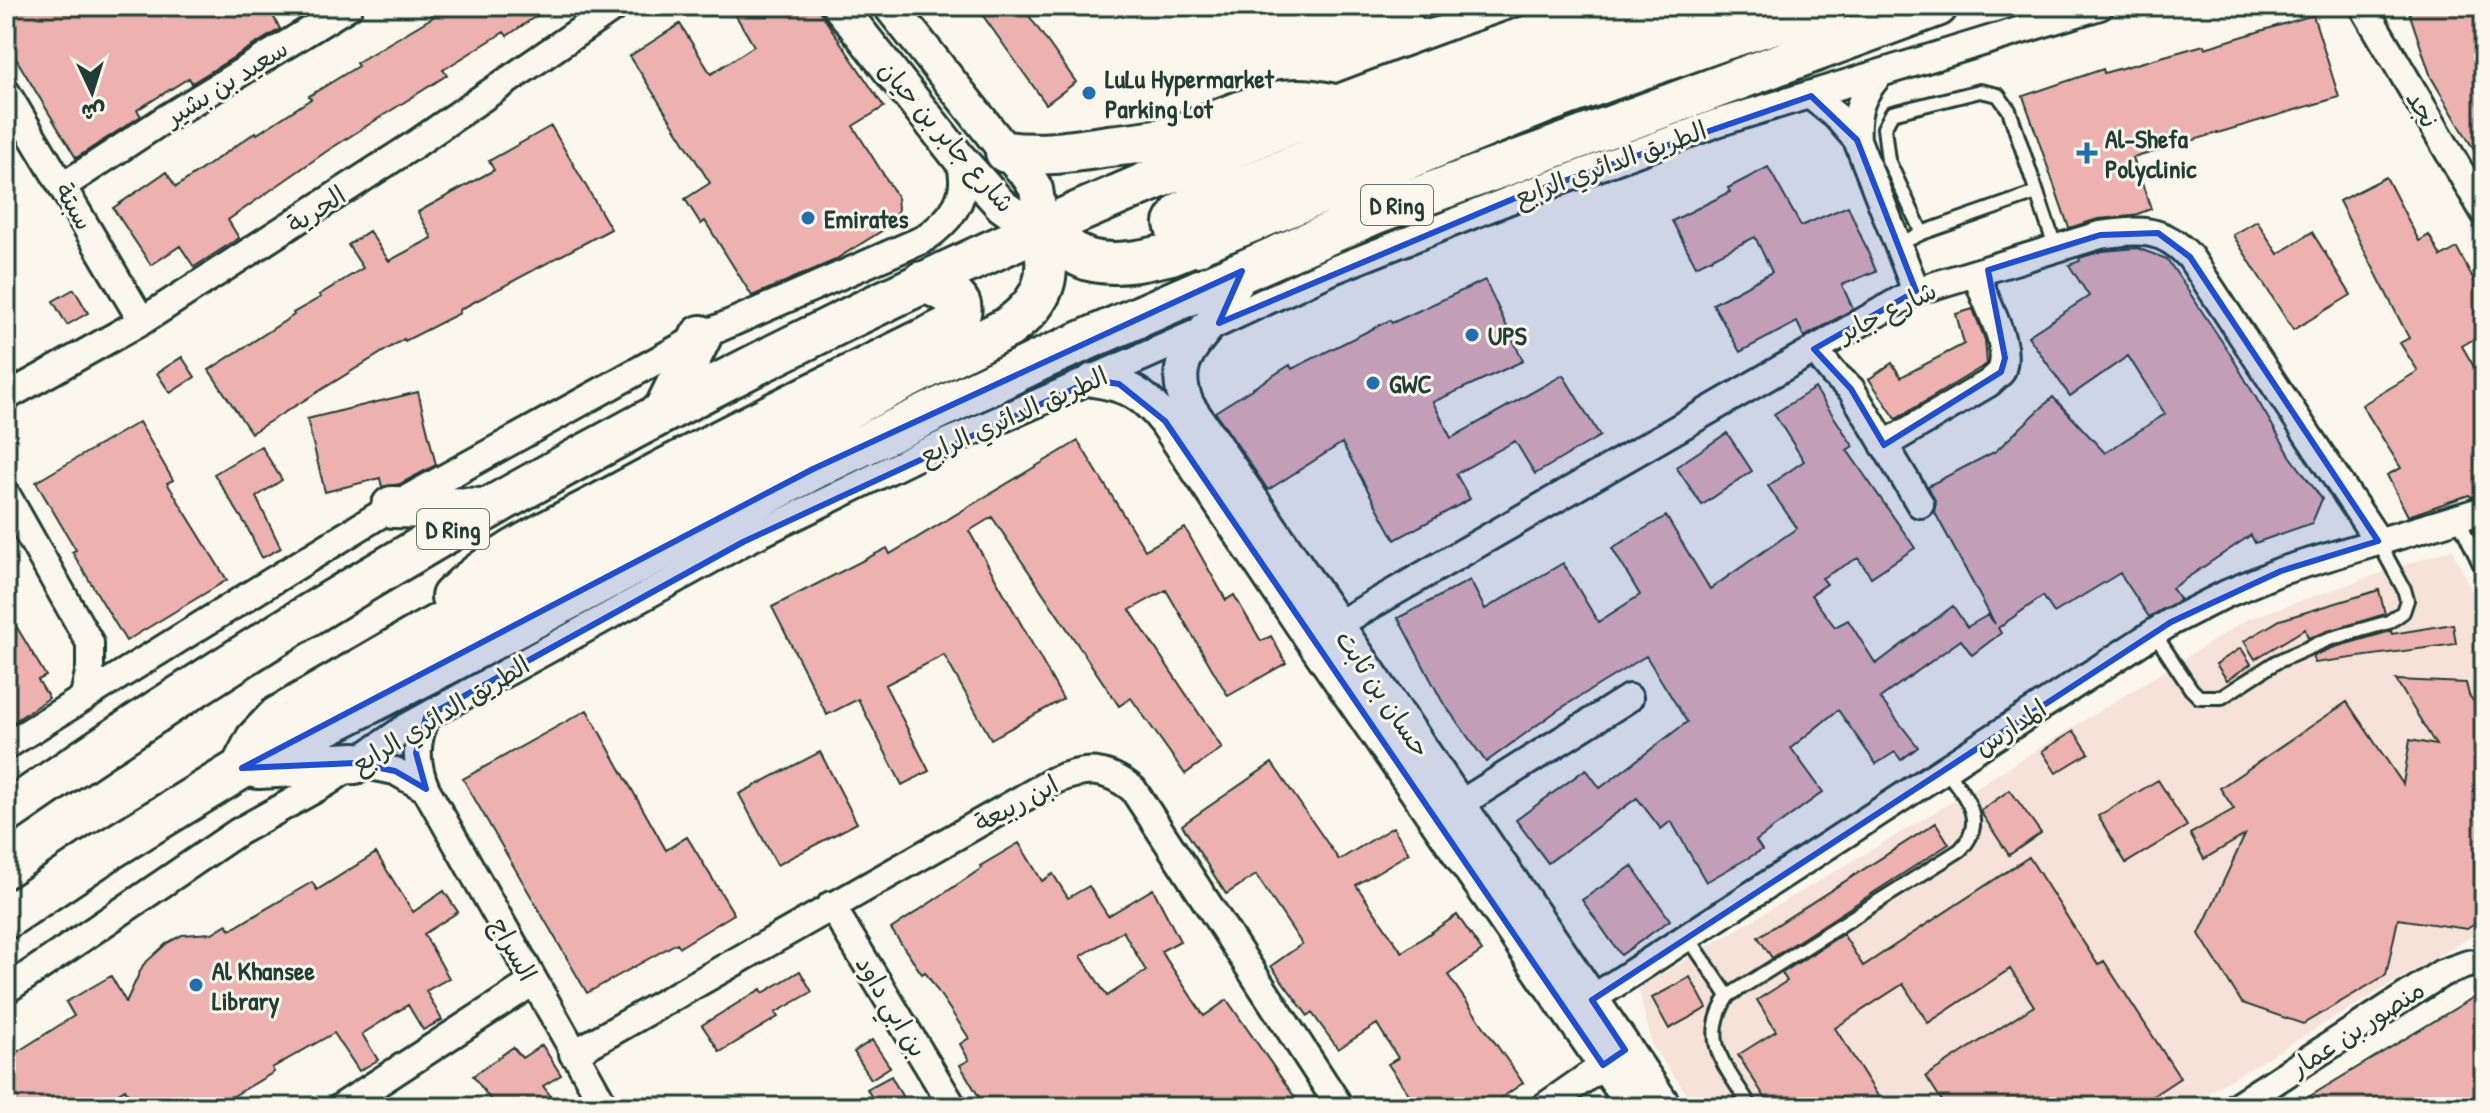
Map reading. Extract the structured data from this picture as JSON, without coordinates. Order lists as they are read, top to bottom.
{
  "streets": {
    "main road": ["الطريق الدائري الرابع", "D Ring"],
    "street": [
      "سعيد بن بشير",
      "نجد",
      "شارع جابر بن حيان",
      "سبتة",
      "الحرية",
      "شارع جابر",
      "حسان بن ثابت",
      "المدارس",
      "ابن ربيعة",
      "السراج",
      "بن ابي داود",
      "منصور بن عمار"
    ]
  },
  "crossings": [
    ["سعيد بن بشير", "سبتة"],
    ["شارع جابر بن حيان", "D Ring"],
    ["الطريق الدائري الرابع", "حسان بن ثابت"],
    ["الطريق الدائري الرابع", "السراج"],
    ["سبتة", "الحرية"],
    ["شارع جابر", "حسان بن ثابت"],
    ["شارع جابر", "المدارس"],
    ["حسان بن ثابت", "المدارس"],
    ["ابن ربيعة", "السراج"],
    ["ابن ربيعة", "بن ابي داود"]
  ],
  "places": {
    "other": [
      "LuLu Hypermarket Parking Lot",
      "Emirates",
      "UPS",
      "GWC",
      "Al Khansee Library"
    ],
    "health": ["Al-Shefa Polyclinic"]
  },
  "north": "bottom"
}
